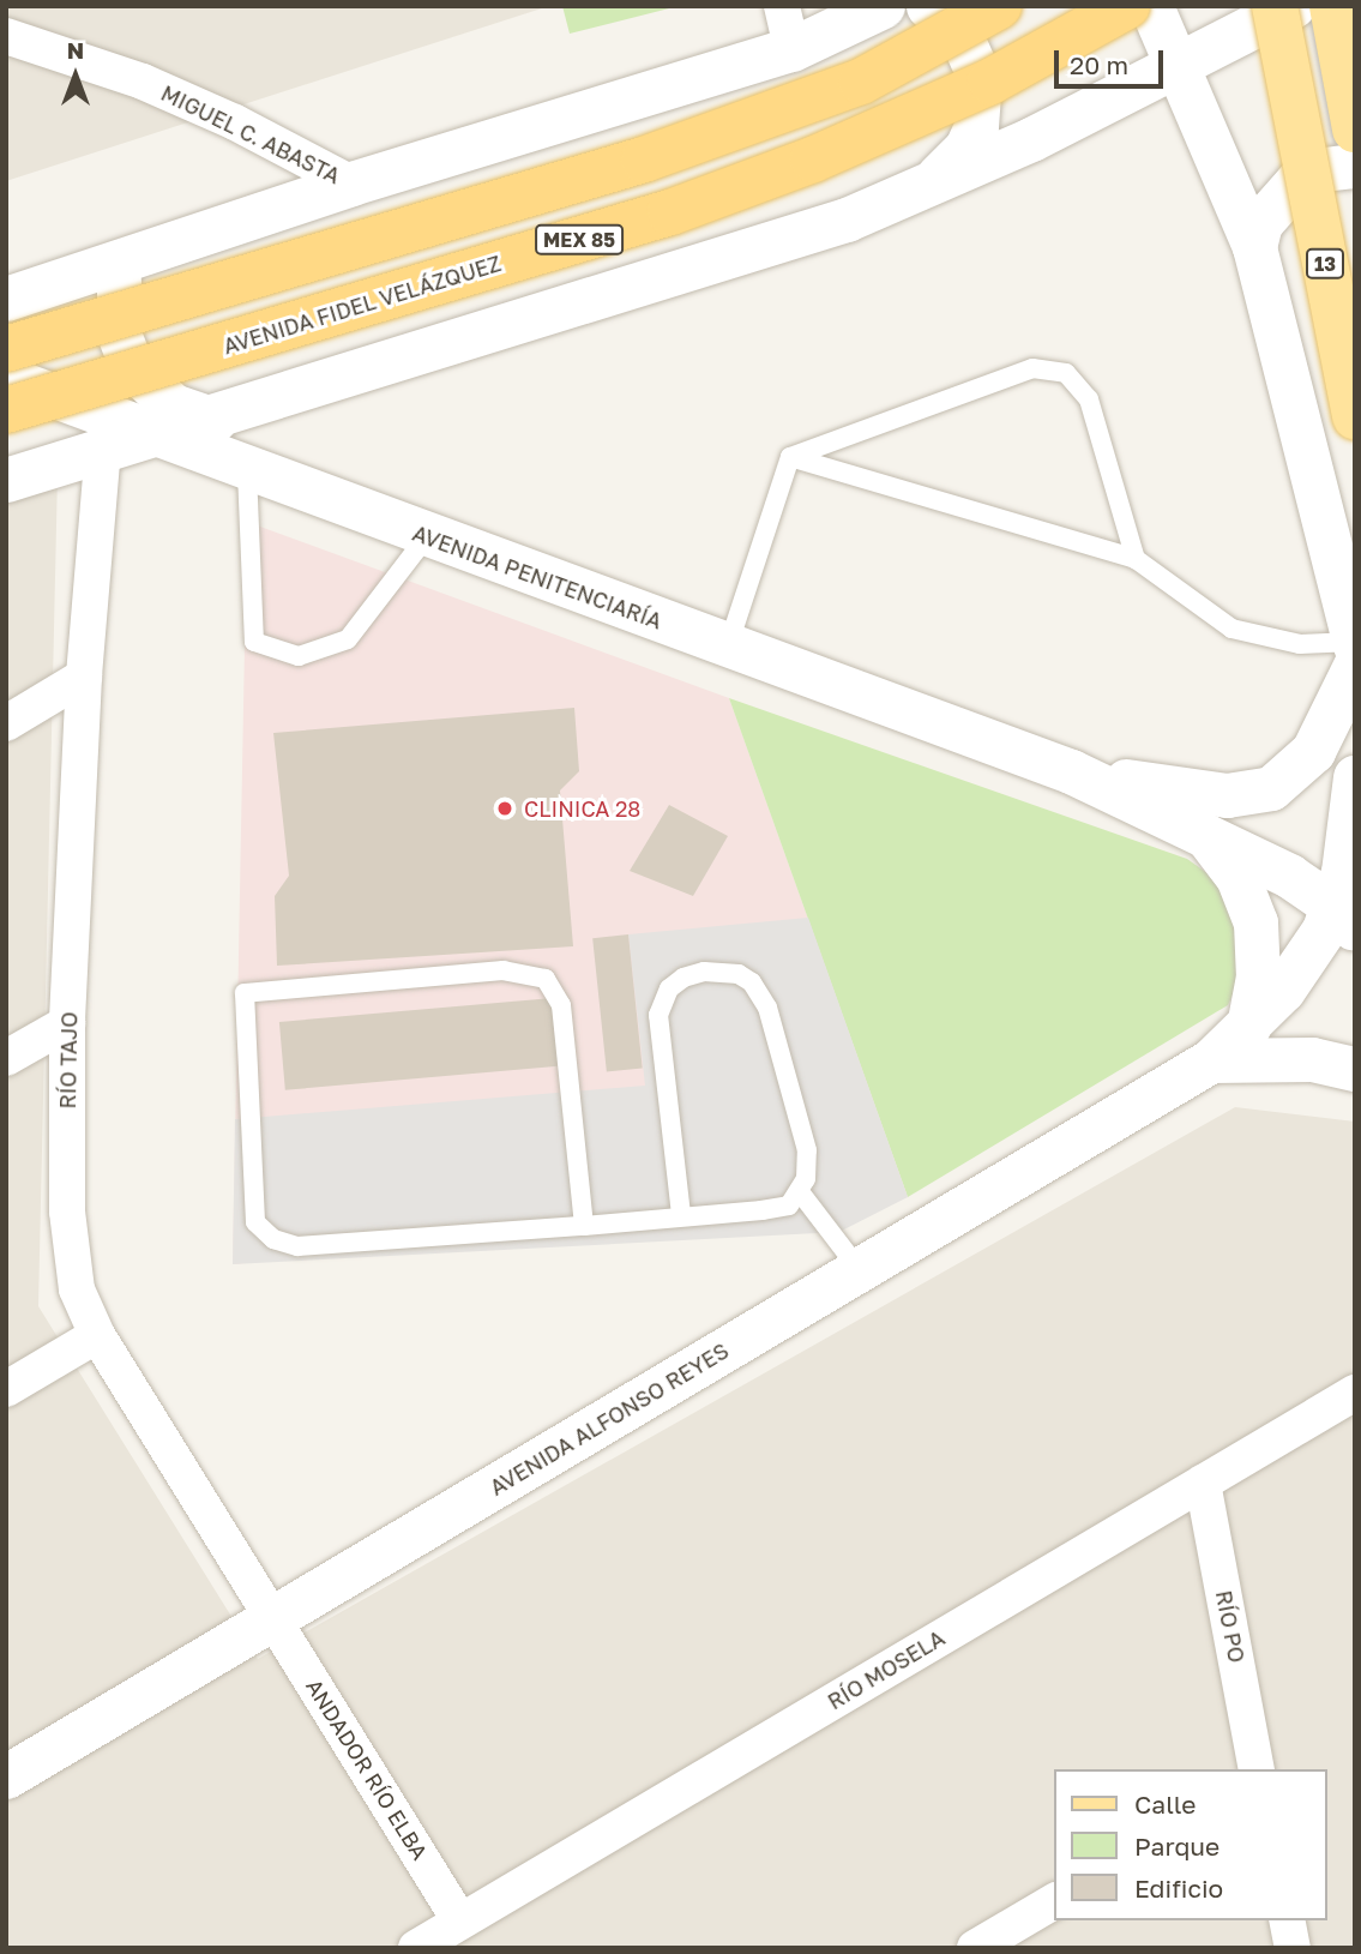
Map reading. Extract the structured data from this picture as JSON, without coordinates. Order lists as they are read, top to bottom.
{
  "streets": {
    "highway": ["MEX 85", "AVENIDA FIDEL VELÁZQUEZ"],
    "main road": ["13"],
    "street": [
      "MIGUEL C. ABASTA",
      "AVENIDA PENITENCIARÍA",
      "RÍO TAJO",
      "AVENIDA ALFONSO REYES",
      "RÍO PO",
      "RÍO MOSELA",
      "ANDADOR RÍO ELBA"
    ]
  },
  "crossings": [
    ["AVENIDA PENITENCIARÍA", "AVENIDA ALFONSO REYES"],
    ["RÍO TAJO", "AVENIDA ALFONSO REYES"],
    ["RÍO TAJO", "ANDADOR RÍO ELBA"],
    ["AVENIDA ALFONSO REYES", "ANDADOR RÍO ELBA"],
    ["RÍO PO", "RÍO MOSELA"],
    ["RÍO MOSELA", "ANDADOR RÍO ELBA"]
  ],
  "places": ["CLINICA 28"],
  "legend": ["Calle", "Parque", "Edificio"],
  "scale_bar": "20 m",
  "north": "top"
}
